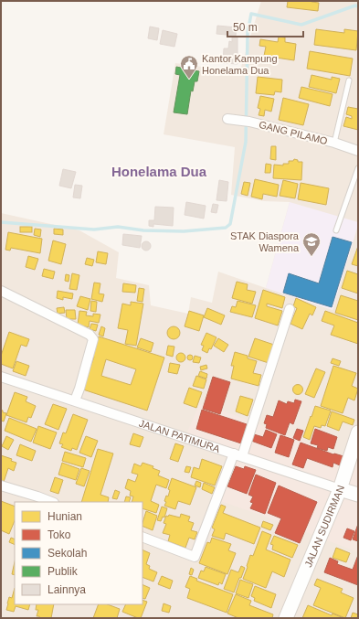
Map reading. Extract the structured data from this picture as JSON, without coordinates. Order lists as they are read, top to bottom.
{
  "streets": {
    "main road": ["JALAN PATIMURA", "JALAN SUDIRMAN"],
    "street": ["GANG PILAMO"]
  },
  "crossings": [
    ["JALAN PATIMURA", "JALAN SUDIRMAN"]
  ],
  "districts": ["Honelama Dua"],
  "places": {
    "public building": ["Kantor Kampung Honelama Dua"],
    "school or university": ["STAK Diaspora Wamena"]
  },
  "legend": [
    "Hunian",
    "Toko",
    "Sekolah",
    "Publik",
    "Lainnya"
  ],
  "scale_bar": "50 m"
}
